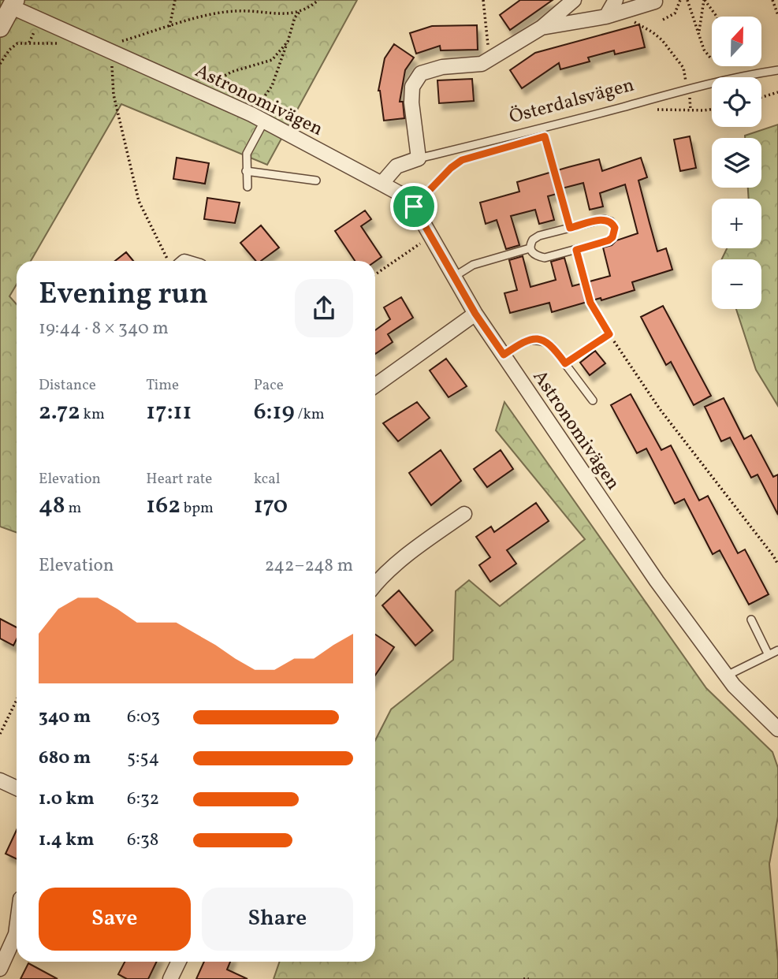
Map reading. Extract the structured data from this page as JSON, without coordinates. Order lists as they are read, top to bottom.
{
  "streets": {
    "street": ["Astronomivägen", "Österdalsvägen"]
  },
  "crossings": [
    ["Astronomivägen", "Österdalsvägen"]
  ],
  "north": "top",
  "page": {
    "map_buttons": ["+", "−"],
    "heading": ["Evening run", "19:44 · 8 × 340 m"],
    "stats": [
      ["Distance", "2.72 km"],
      ["Time", "17:11"],
      ["Pace", "6:19 /km"],
      ["Elevation", "48 m"],
      ["Heart rate", "162 bpm"],
      ["kcal", "170"]
    ],
    "chart": ["Elevation", "242–248 m"],
    "list": [
      {
        "name": "340 m",
        "note": "6:03"
      },
      {
        "name": "680 m",
        "note": "5:54"
      },
      {
        "name": "1.0 km",
        "note": "6:32"
      },
      {
        "name": "1.4 km",
        "note": "6:38"
      }
    ],
    "buttons": ["Save", "Share"]
  }
}
